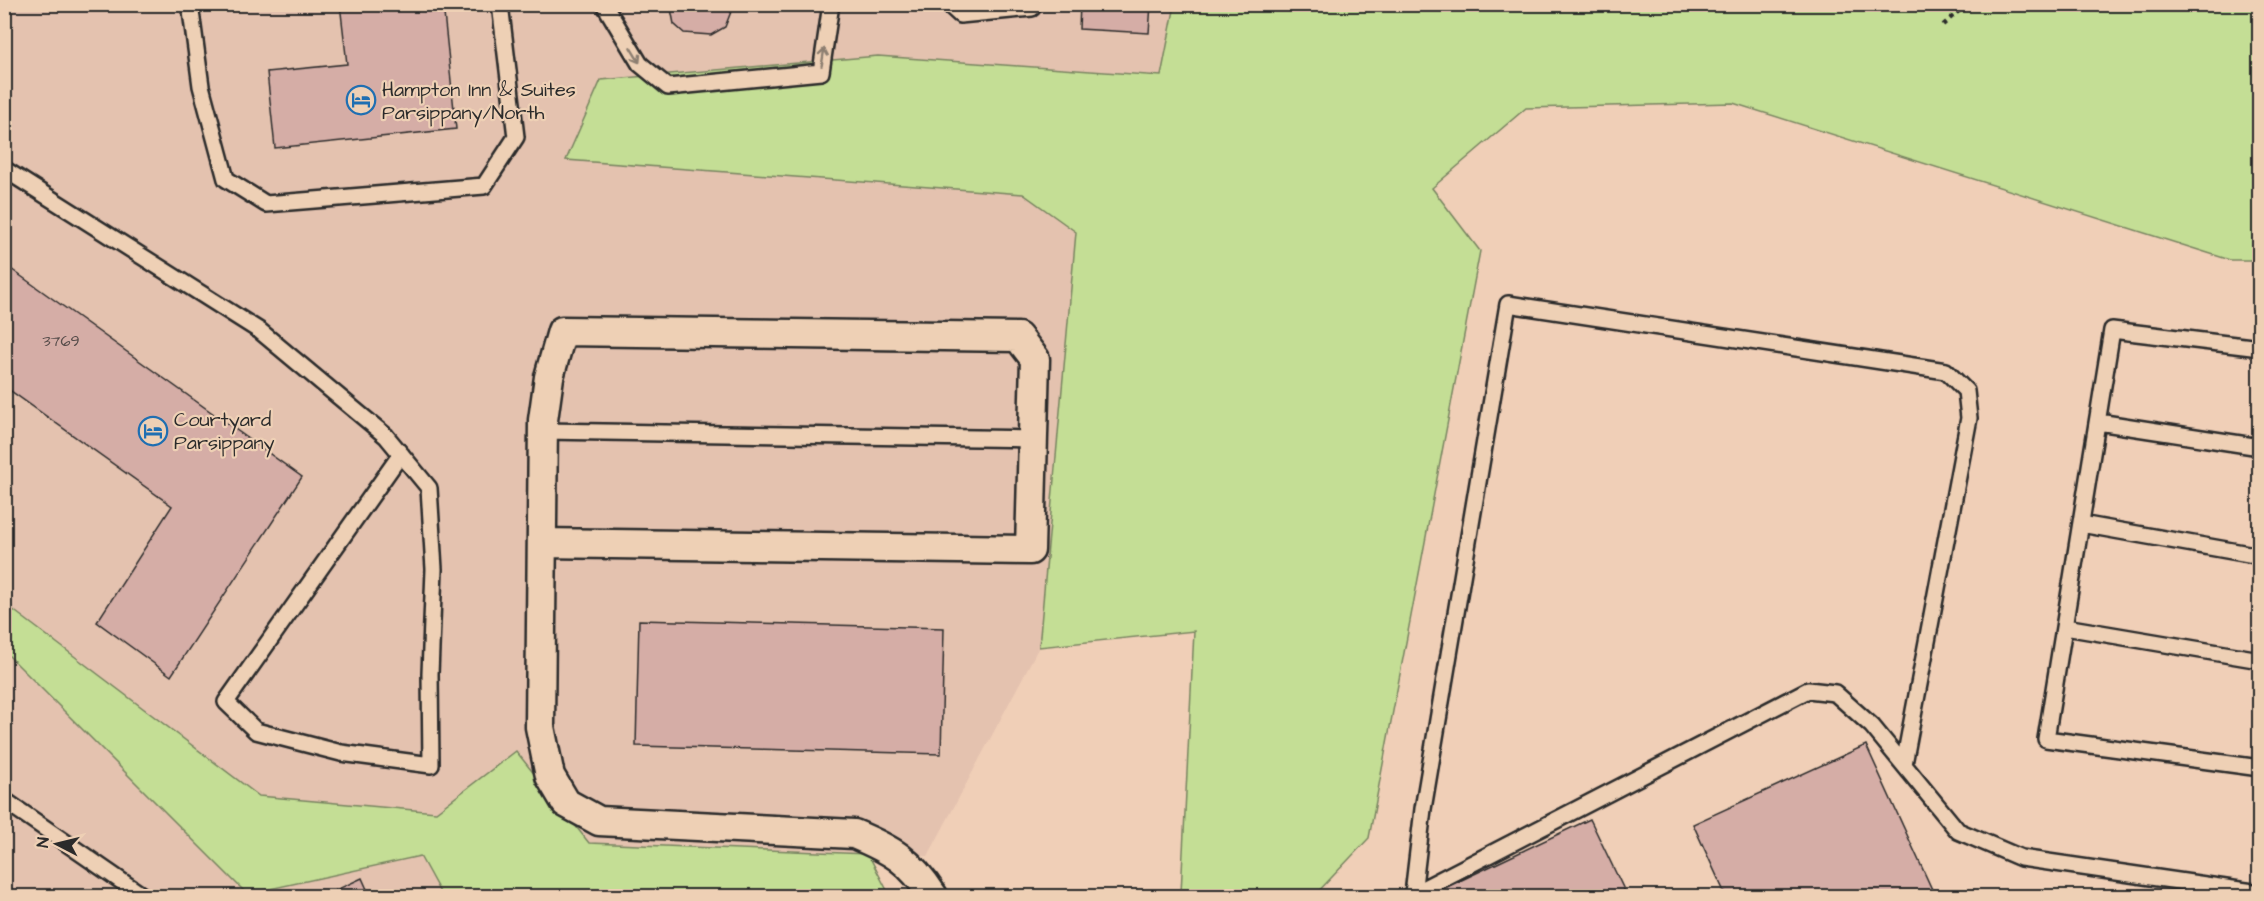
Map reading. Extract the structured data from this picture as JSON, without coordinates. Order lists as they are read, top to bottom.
{
  "places": {
    "hotel": ["Hampton Inn & Suites Parsippany/North", "Courtyard Parsippany"]
  },
  "house_numbers": ["3769"],
  "north": "left"
}
